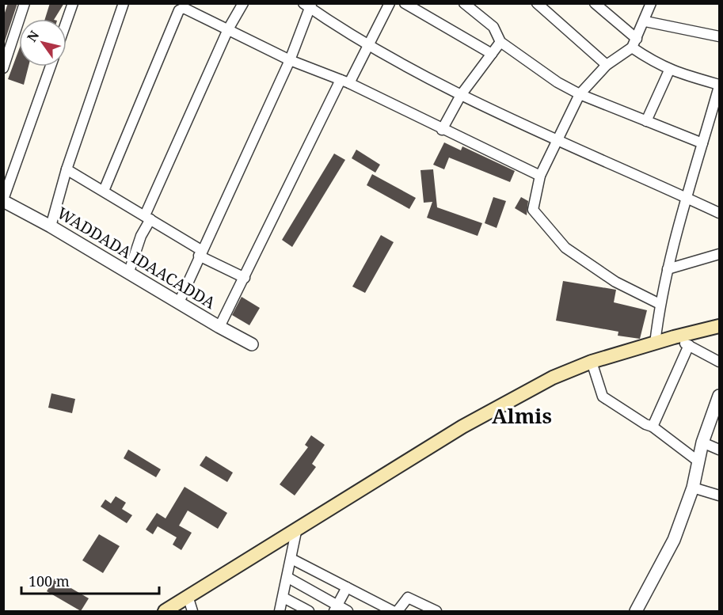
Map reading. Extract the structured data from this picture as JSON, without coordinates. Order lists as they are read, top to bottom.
{
  "streets": {
    "street": ["WADDADA IDAACADDA"]
  },
  "districts": ["Almis"],
  "scale_bar": "100 m",
  "north": "top left"
}
